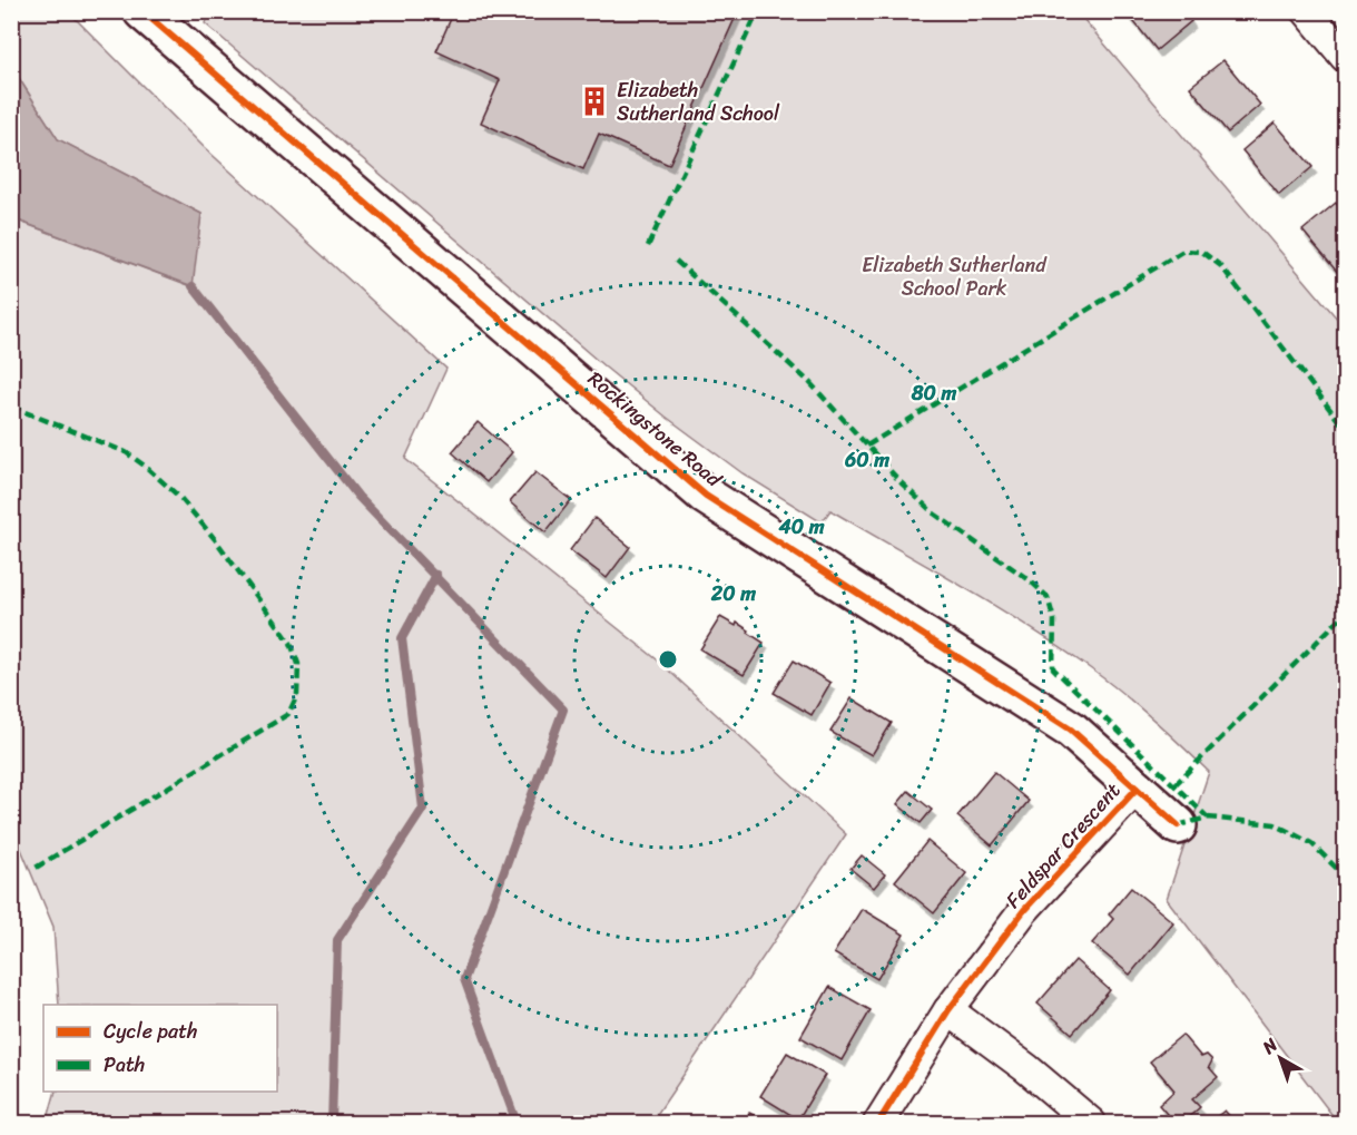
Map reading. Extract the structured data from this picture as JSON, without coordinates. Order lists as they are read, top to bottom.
{
  "streets": {
    "street": ["Rockingstone Road", "Feldspar Crescent"]
  },
  "crossings": [
    ["Rockingstone Road", "Feldspar Crescent"]
  ],
  "parks": ["Elizabeth Sutherland School Park"],
  "places": {
    "building": ["Elizabeth Sutherland School"]
  },
  "legend": ["Cycle path", "Path"],
  "north": "top left",
  "rings": [
    "80 m",
    "60 m",
    "40 m",
    "20 m"
  ]
}
